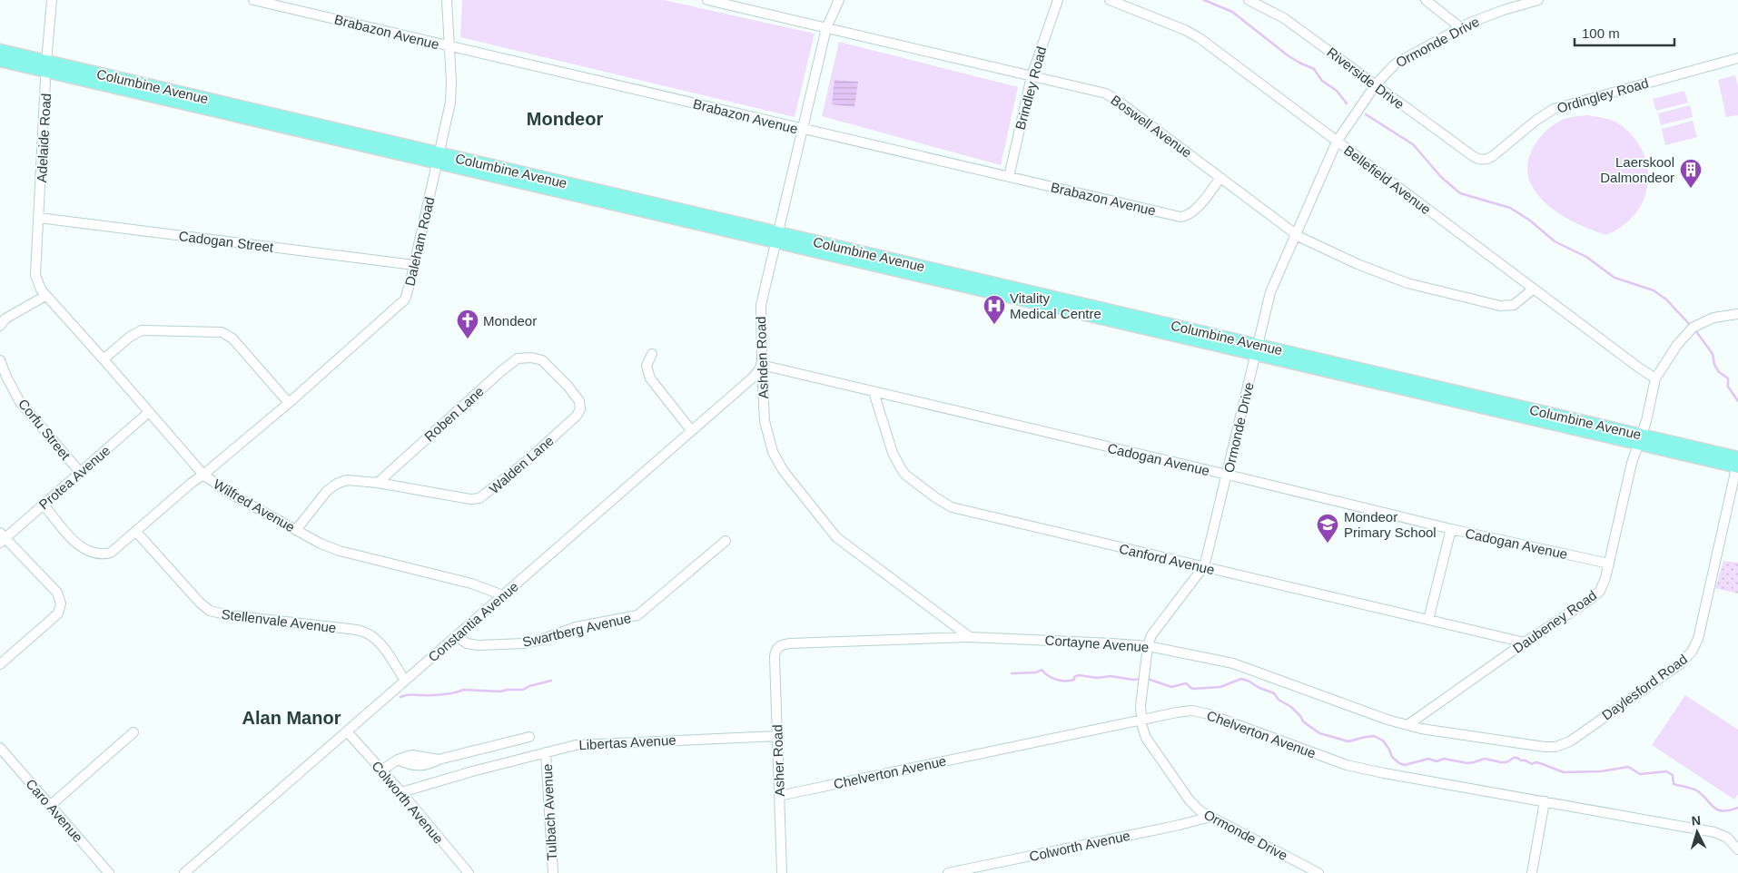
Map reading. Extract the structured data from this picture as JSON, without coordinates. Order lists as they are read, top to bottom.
{
  "streets": {
    "main road": ["Columbine Avenue"],
    "street": [
      "Brabazon Avenue",
      "Ormonde Drive",
      "Riverside Drive",
      "Brindley Road",
      "Ordingley Road",
      "Boswell Avenue",
      "Adelaide Road",
      "Bellefield Avenue",
      "Cadogan Street",
      "Daleham Road",
      "Ashden Road",
      "Roben Lane",
      "Corfu Street",
      "Cadogan Avenue",
      "Walden Lane",
      "Protea Avenue",
      "Wilfred Avenue",
      "Canford Avenue",
      "Stellenvale Avenue",
      "Constantia Avenue",
      "Daubeney Road",
      "Swartberg Avenue",
      "Cortayne Avenue",
      "Daylesford Road",
      "Chelverton Avenue",
      "Libertas Avenue",
      "Asher Road",
      "Colworth Avenue",
      "Caro Avenue",
      "Tulbach Avenue"
    ]
  },
  "crossings": [
    ["Brabazon Avenue", "Brindley Road"],
    ["Brabazon Avenue", "Boswell Avenue"],
    ["Brabazon Avenue", "Daleham Road"],
    ["Brabazon Avenue", "Ashden Road"],
    ["Ormonde Drive", "Riverside Drive"],
    ["Ormonde Drive", "Columbine Avenue"],
    ["Ormonde Drive", "Boswell Avenue"],
    ["Ormonde Drive", "Bellefield Avenue"],
    ["Ormonde Drive", "Cadogan Avenue"],
    ["Ormonde Drive", "Canford Avenue"],
    ["Ormonde Drive", "Cortayne Avenue"],
    ["Ormonde Drive", "Chelverton Avenue"],
    ["Ormonde Drive", "Colworth Avenue"],
    ["Riverside Drive", "Ordingley Road"],
    ["Columbine Avenue", "Adelaide Road"],
    ["Columbine Avenue", "Daleham Road"],
    ["Columbine Avenue", "Ashden Road"],
    ["Columbine Avenue", "Daubeney Road"],
    ["Columbine Avenue", "Daylesford Road"],
    ["Brindley Road", "Boswell Avenue"],
    ["Boswell Avenue", "Bellefield Avenue"],
    ["Boswell Avenue", "Ashden Road"],
    ["Adelaide Road", "Cadogan Street"],
    ["Adelaide Road", "Wilfred Avenue"],
    ["Bellefield Avenue", "Daubeney Road"],
    ["Cadogan Street", "Daleham Road"],
    ["Daleham Road", "Protea Avenue"],
    ["Daleham Road", "Wilfred Avenue"],
    ["Daleham Road", "Stellenvale Avenue"],
    ["Ashden Road", "Cadogan Avenue"],
    ["Ashden Road", "Constantia Avenue"],
    ["Ashden Road", "Cortayne Avenue"],
    ["Roben Lane", "Walden Lane"],
    ["Corfu Street", "Protea Avenue"],
    ["Cadogan Avenue", "Canford Avenue"],
    ["Cadogan Avenue", "Constantia Avenue"],
    ["Cadogan Avenue", "Daubeney Road"],
    ["Walden Lane", "Wilfred Avenue"],
    ["Protea Avenue", "Wilfred Avenue"],
    ["Wilfred Avenue", "Constantia Avenue"],
    ["Canford Avenue", "Daubeney Road"],
    ["Stellenvale Avenue", "Constantia Avenue"],
    ["Constantia Avenue", "Swartberg Avenue"],
    ["Constantia Avenue", "Colworth Avenue"],
    ["Daubeney Road", "Cortayne Avenue"],
    ["Daubeney Road", "Daylesford Road"],
    ["Cortayne Avenue", "Daylesford Road"],
    ["Cortayne Avenue", "Asher Road"],
    ["Chelverton Avenue", "Asher Road"],
    ["Libertas Avenue", "Asher Road"],
    ["Libertas Avenue", "Colworth Avenue"],
    ["Libertas Avenue", "Tulbach Avenue"]
  ],
  "districts": ["Mondeor", "Alan Manor"],
  "places": {
    "building": ["Laerskool Dalmondeor"],
    "hospital": ["Vitality Medical Centre"],
    "church": ["Mondeor"],
    "school or university": ["Mondeor Primary School"]
  },
  "scale_bar": "100 m",
  "north": "top"
}
